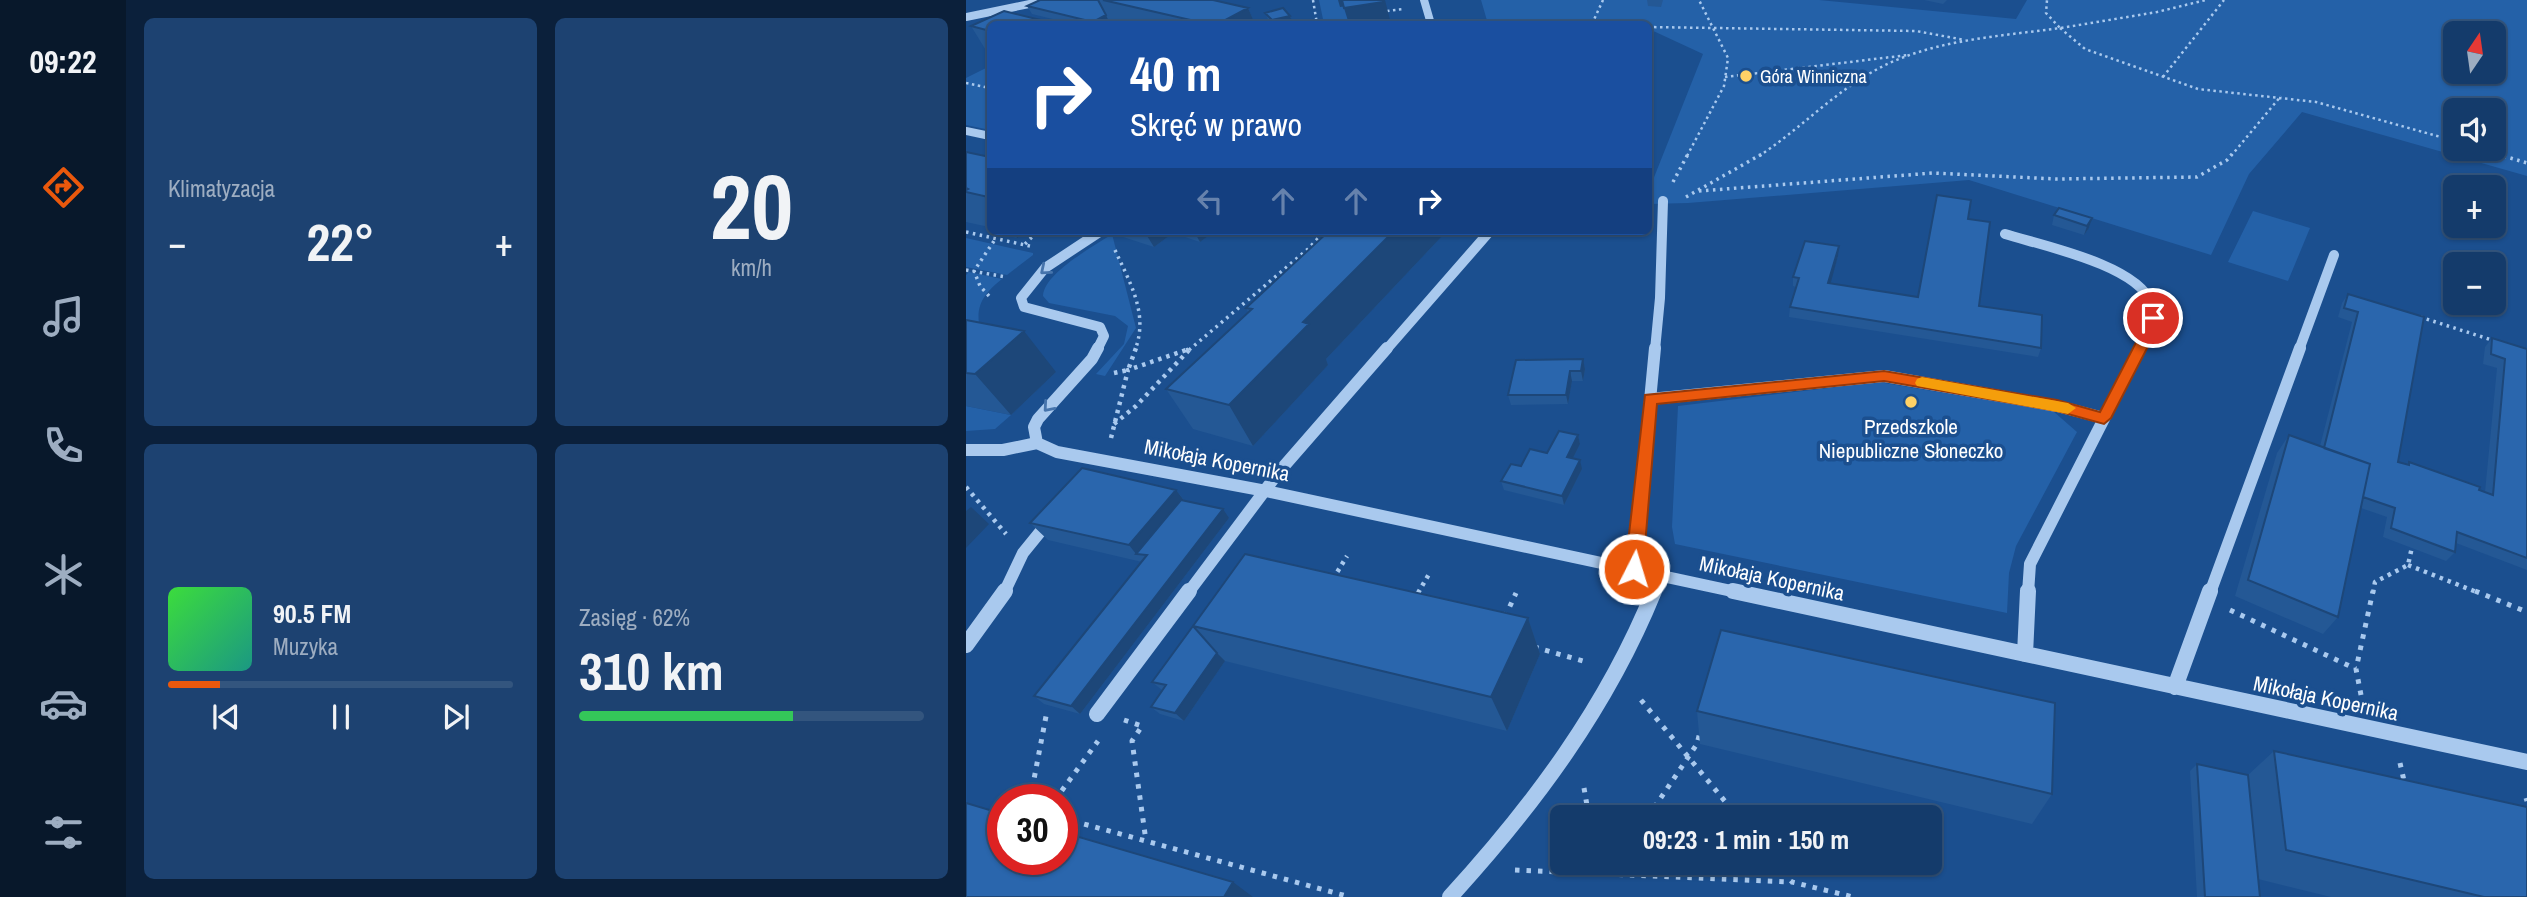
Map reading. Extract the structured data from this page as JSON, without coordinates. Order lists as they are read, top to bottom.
{
  "streets": {
    "street": ["Mikołaja Kopernika"]
  },
  "places": ["Góra Winniczna", "Przedszkole Niepubliczne Słoneczko"],
  "north": "top",
  "page": {
    "tabs": "09:22",
    "tile": [
      "Klimatyzacja",
      ["20", "km/h"],
      ["Zasięg · 62%", "310 km"]
    ],
    "map_buttons": ["+", "−"],
    "turn": ["40 m", "Skręć w prawo"],
    "heat": ["−", "22°", "+"],
    "song": ["90.5 FM", "Muzyka"],
    "limit": "30",
    "trip": "09:23 · 1 min · 150 m"
  }
}
